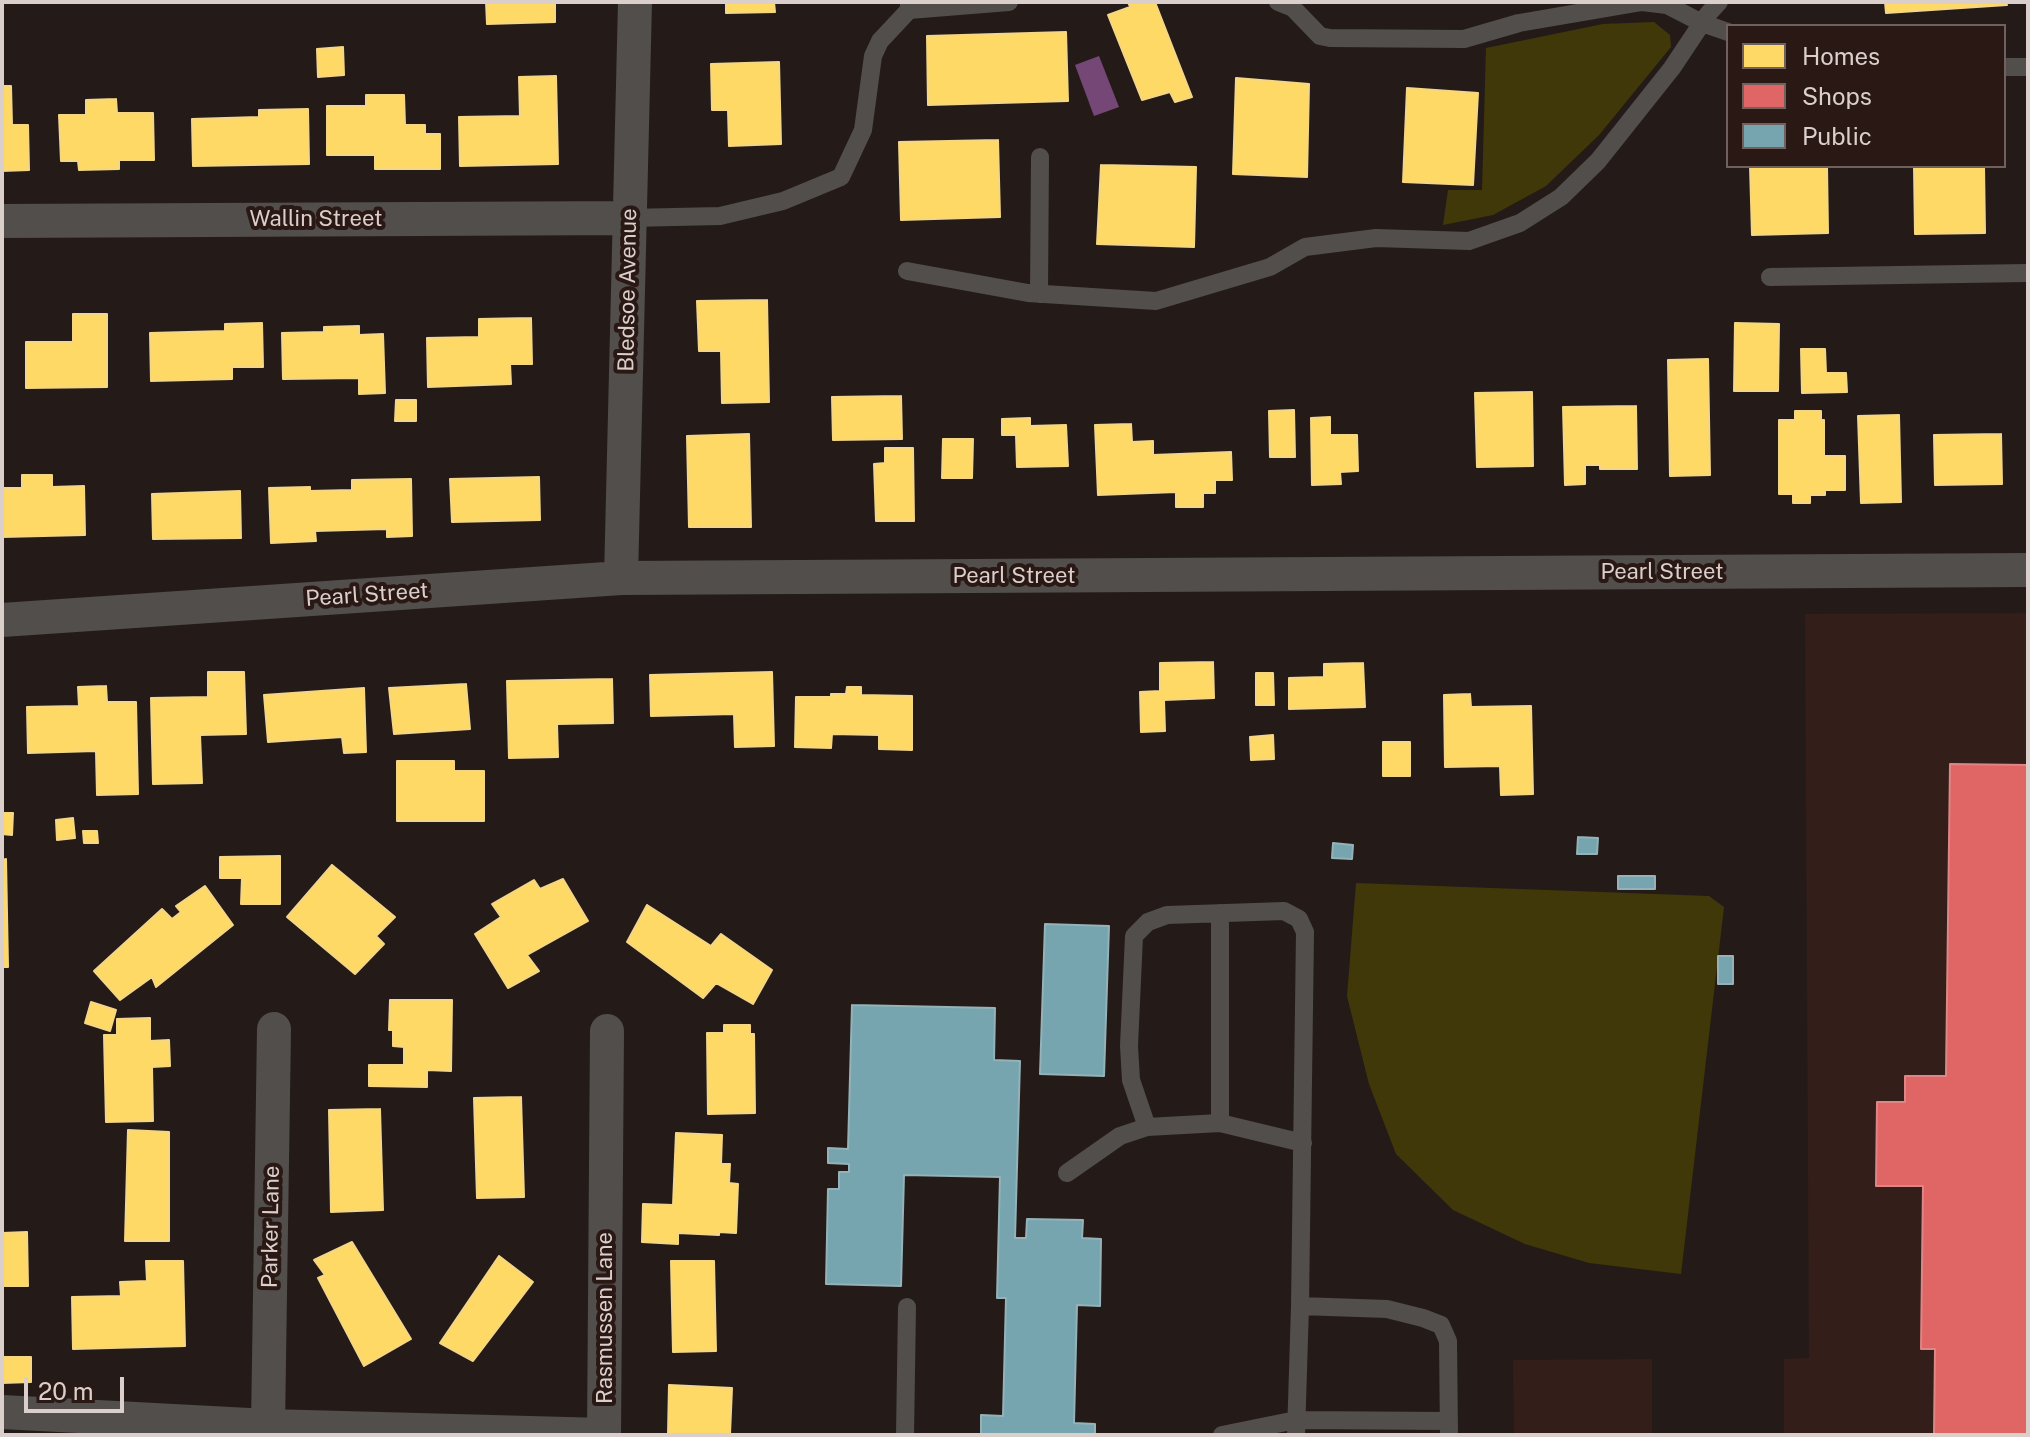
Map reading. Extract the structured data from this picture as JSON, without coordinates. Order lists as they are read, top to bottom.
{
  "streets": {
    "street": [
      "Wallin Street",
      "Bledsoe Avenue",
      "Pearl Street",
      "Parker Lane",
      "Rasmussen Lane"
    ]
  },
  "crossings": [
    ["Wallin Street", "Bledsoe Avenue"],
    ["Bledsoe Avenue", "Pearl Street"],
    ["Parker Lane", "Rasmussen Lane"]
  ],
  "legend": ["Homes", "Shops", "Public"],
  "scale_bar": "20 m"
}
